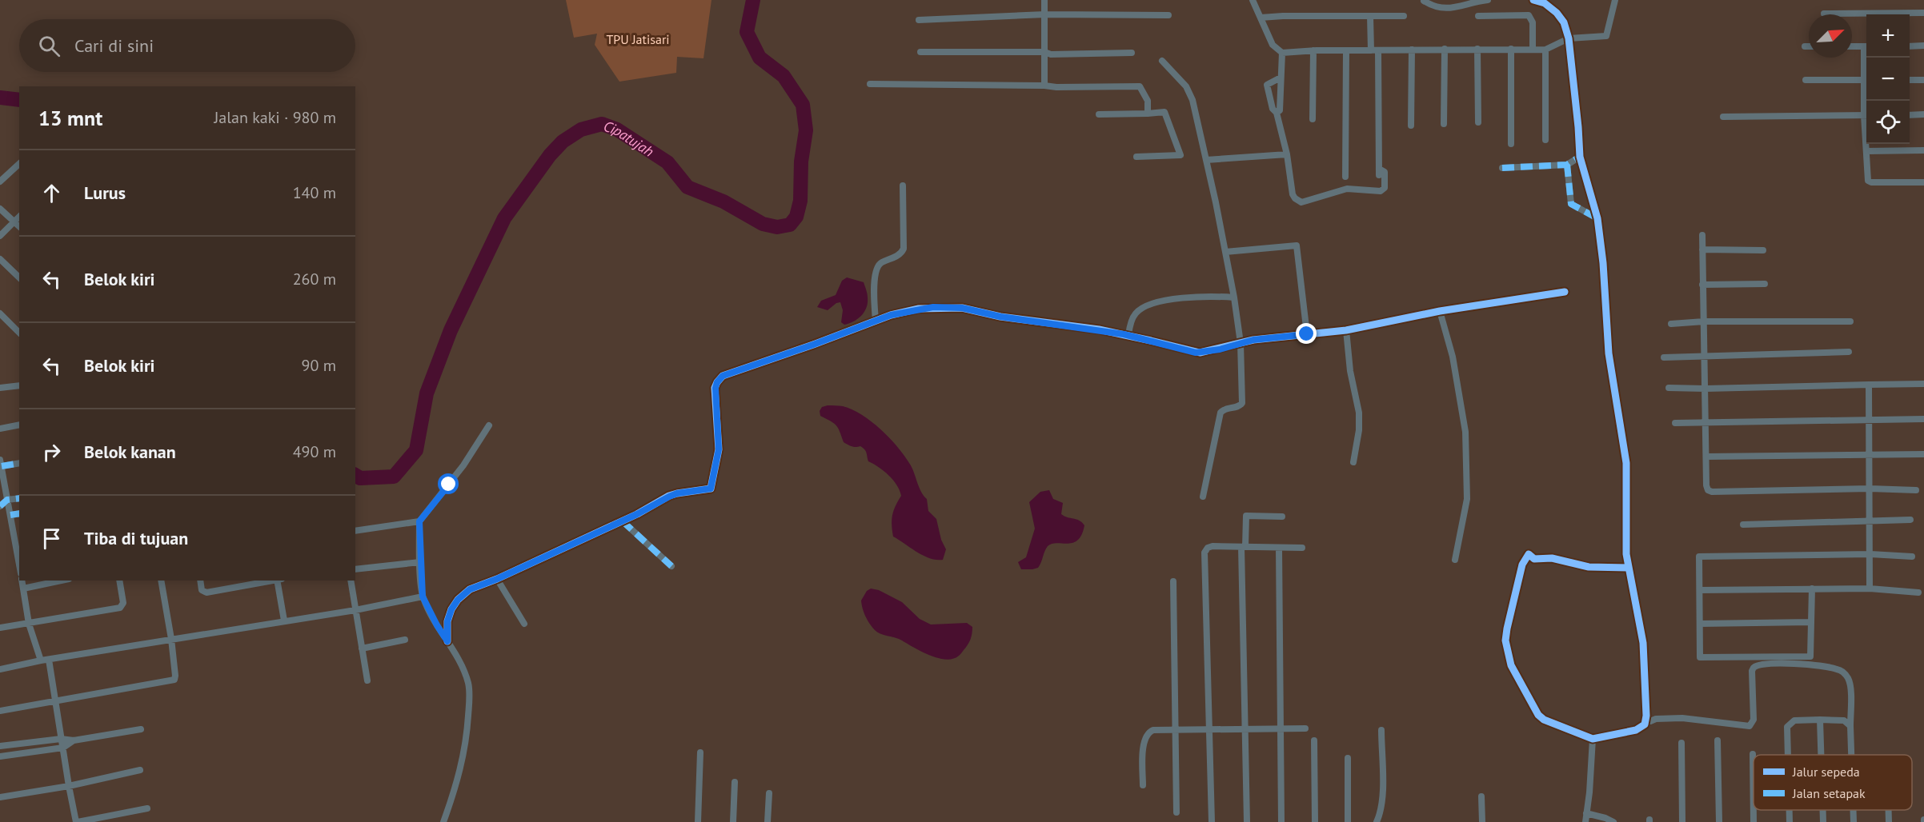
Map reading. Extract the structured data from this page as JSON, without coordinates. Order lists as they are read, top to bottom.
{
  "water": ["Cipatujah"],
  "parks": ["TPU Jatisari"],
  "legend": ["Jalur sepeda", "Jalan setapak"],
  "north": "top right",
  "page": {
    "map_buttons": ["+", "−"],
    "search": "Cari di sini",
    "heading": ["13 mnt", "Jalan kaki · 980 m"],
    "list": [
      ["Lurus", "140 m"],
      ["Belok kiri", "260 m"],
      ["Belok kiri", "90 m"],
      ["Belok kanan", "490 m"],
      "Tiba di tujuan"
    ]
  }
}
